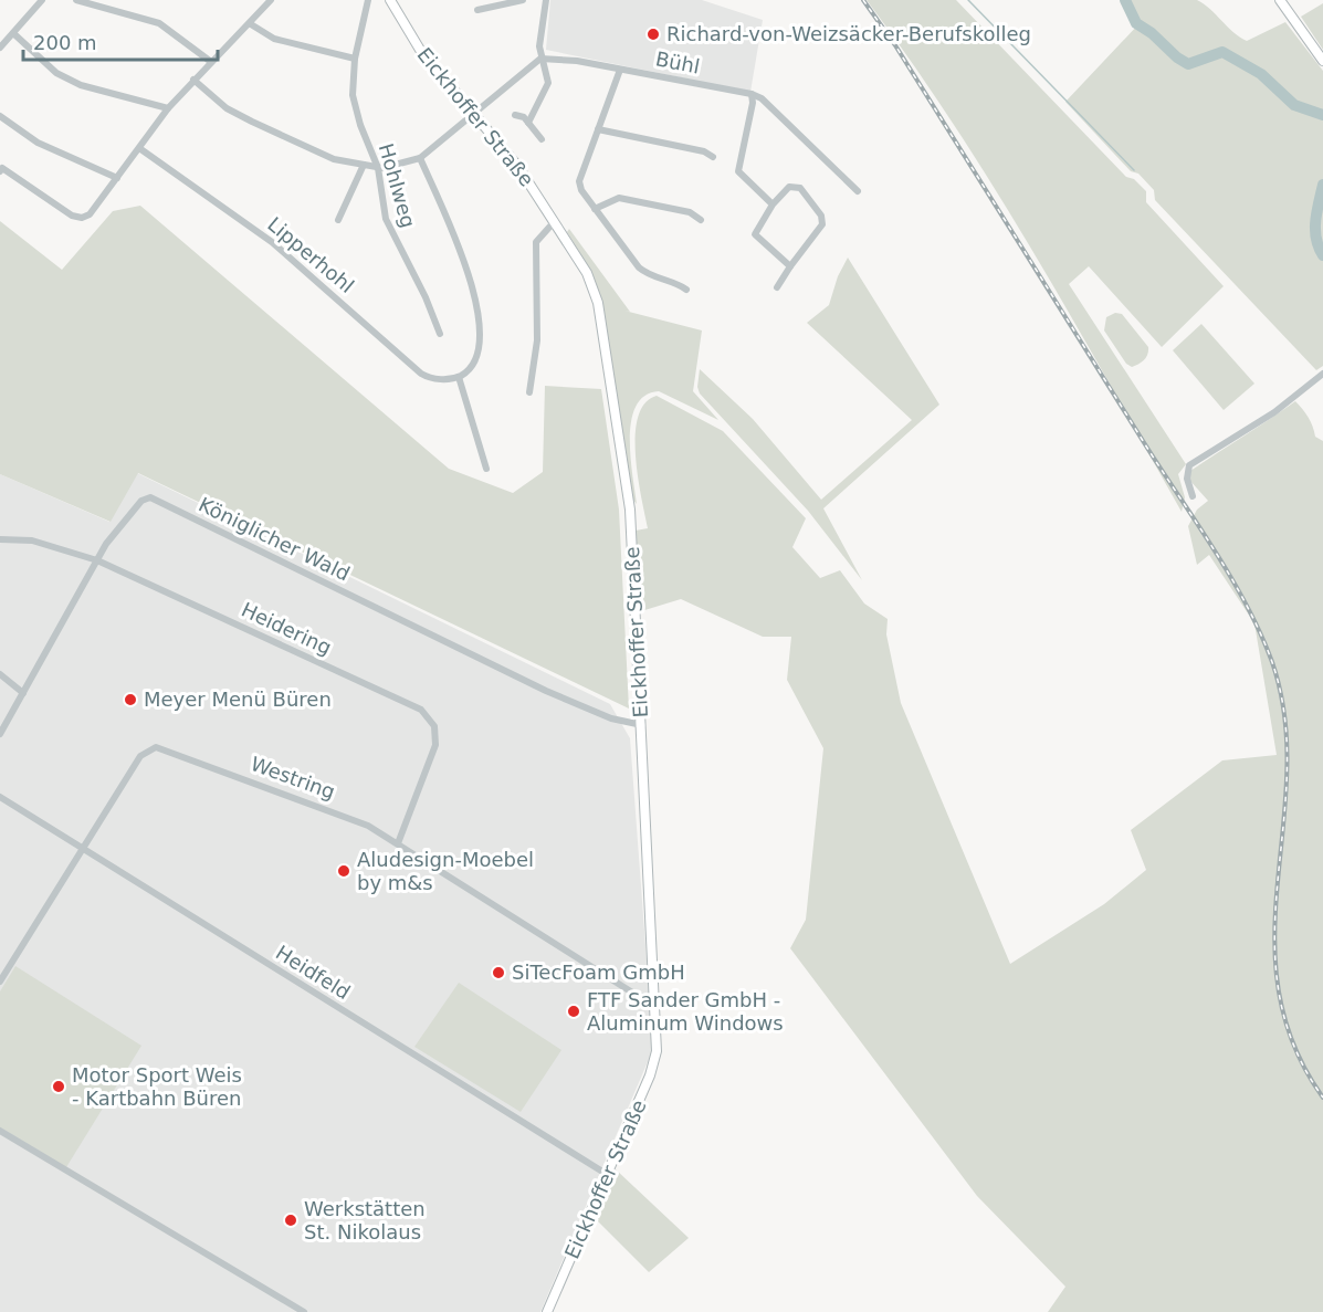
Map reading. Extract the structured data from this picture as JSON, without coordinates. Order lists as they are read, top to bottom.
{
  "streets": {
    "main road": ["Eickhoffer Straße"],
    "street": [
      "Bühl",
      "Hohlweg",
      "Lipperhohl",
      "Königlicher Wald",
      "Heidering",
      "Westring",
      "Heidfeld"
    ]
  },
  "crossings": [
    ["Eickhoffer Straße", "Königlicher Wald"],
    ["Eickhoffer Straße", "Westring"],
    ["Eickhoffer Straße", "Heidfeld"],
    ["Königlicher Wald", "Heidering"],
    ["Heidering", "Westring"],
    ["Westring", "Heidfeld"]
  ],
  "places": [
    "Richard-von-Weizsäcker-Berufskolleg",
    "Meyer Menü Büren",
    "Aludesign-Moebel by m&s",
    "SiTecFoam GmbH",
    "FTF Sander GmbH - Aluminum Windows",
    "Motor Sport Weis - Kartbahn Büren",
    "Werkstätten St. Nikolaus"
  ],
  "scale_bar": "200 m"
}
